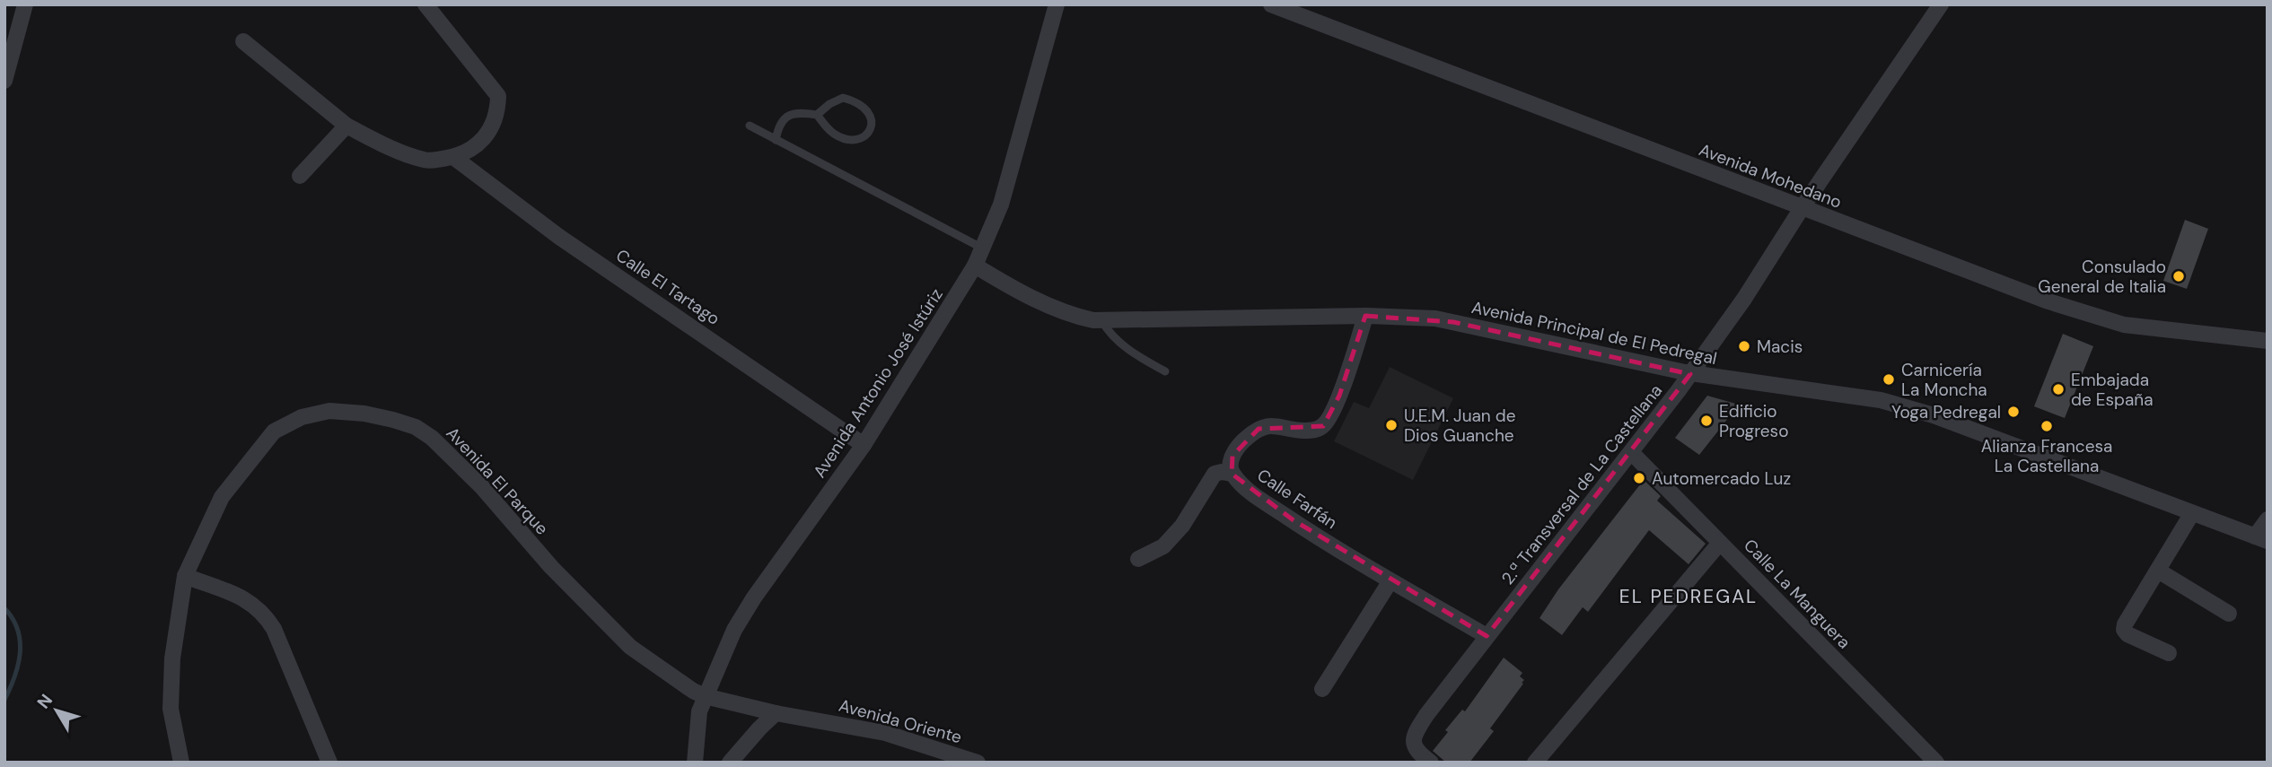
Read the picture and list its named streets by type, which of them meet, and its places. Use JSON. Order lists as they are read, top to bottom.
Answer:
{
  "streets": {
    "street": [
      "Avenida Mohedano",
      "Calle El Tartago",
      "Avenida Principal de El Pedregal",
      "Avenida Antonio José Istúriz",
      "Avenida El Parque",
      "2.ª Transversal de La Castellana",
      "Calle Farfán",
      "Calle La Manguera",
      "Avenida Oriente"
    ]
  },
  "crossings": [
    ["Avenida Mohedano", "2.ª Transversal de La Castellana"],
    ["Calle El Tartago", "Avenida Antonio José Istúriz"],
    ["Avenida Principal de El Pedregal", "Avenida Antonio José Istúriz"],
    ["Avenida Principal de El Pedregal", "2.ª Transversal de La Castellana"],
    ["Avenida Principal de El Pedregal", "Calle Farfán"],
    ["Avenida Antonio José Istúriz", "Avenida El Parque"],
    ["Avenida Antonio José Istúriz", "Avenida Oriente"],
    ["Avenida El Parque", "Avenida Oriente"],
    ["2.ª Transversal de La Castellana", "Calle Farfán"],
    ["2.ª Transversal de La Castellana", "Calle La Manguera"]
  ],
  "districts": ["EL PEDREGAL"],
  "places": [
    "Consulado General de Italia",
    "Macis",
    "Carnicería La Moncha",
    "Embajada de España",
    "Yoga Pedregal",
    "Edificio Progreso",
    "U.E.M. Juan de Dios Guanche",
    "Alianza Francesa La Castellana",
    "Automercado Luz"
  ],
  "north": "top left"
}
